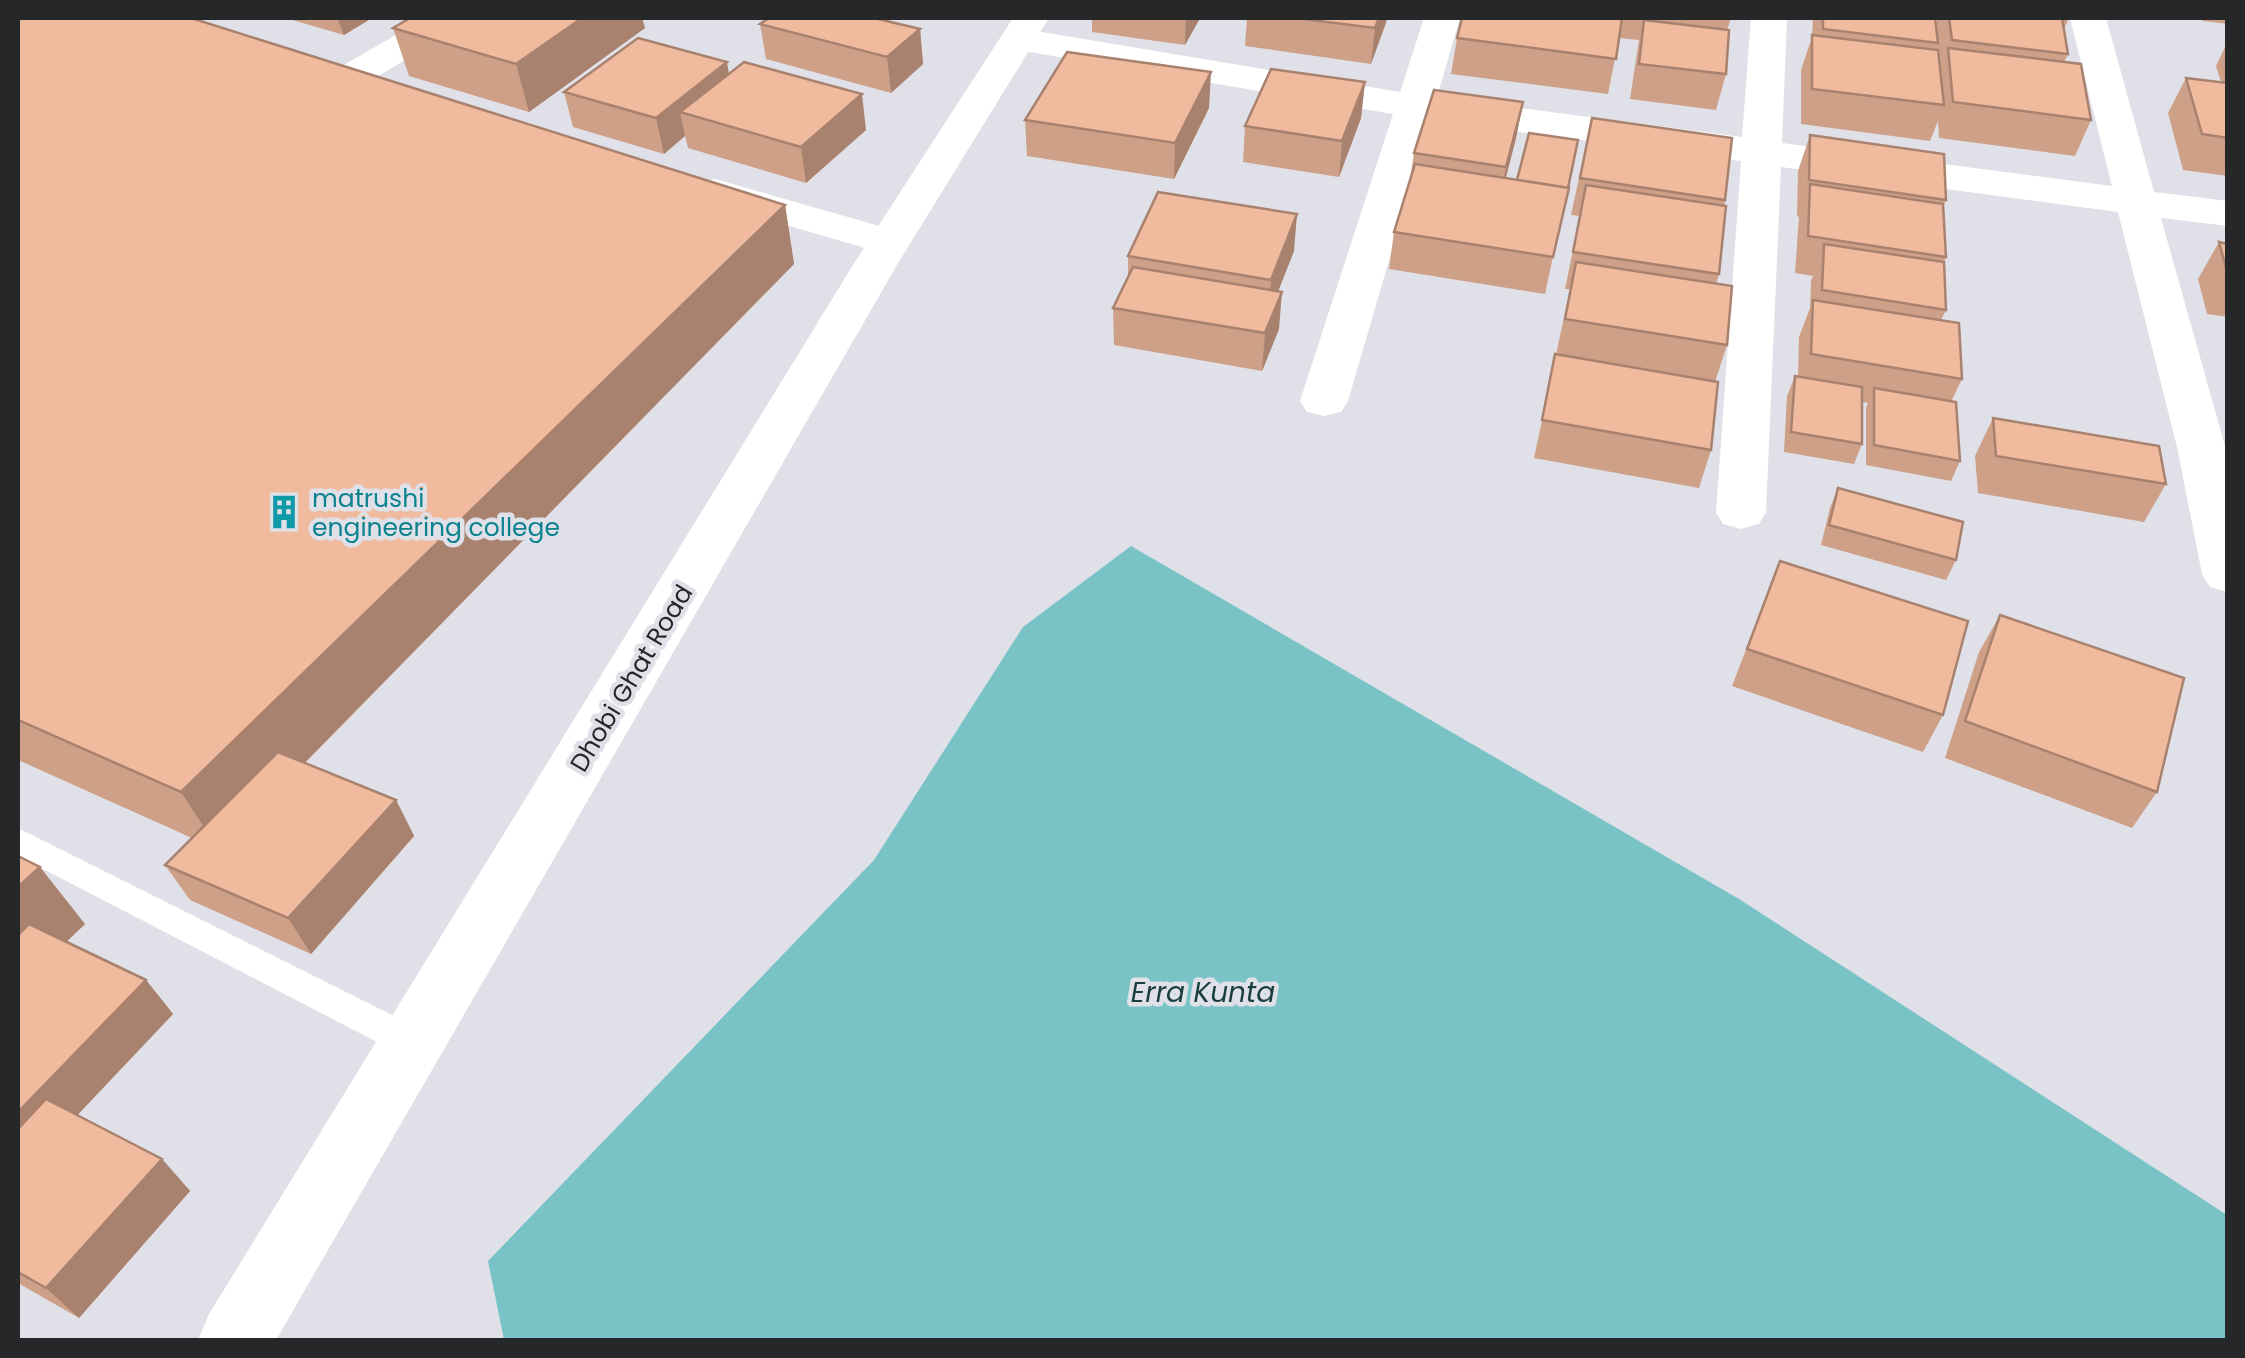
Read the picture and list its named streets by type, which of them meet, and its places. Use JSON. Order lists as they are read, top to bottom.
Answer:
{
  "streets": {
    "street": ["Dhobi Ghat Road"]
  },
  "water": ["Erra Kunta"],
  "places": {
    "building": ["matrushi engineering college"]
  }
}
